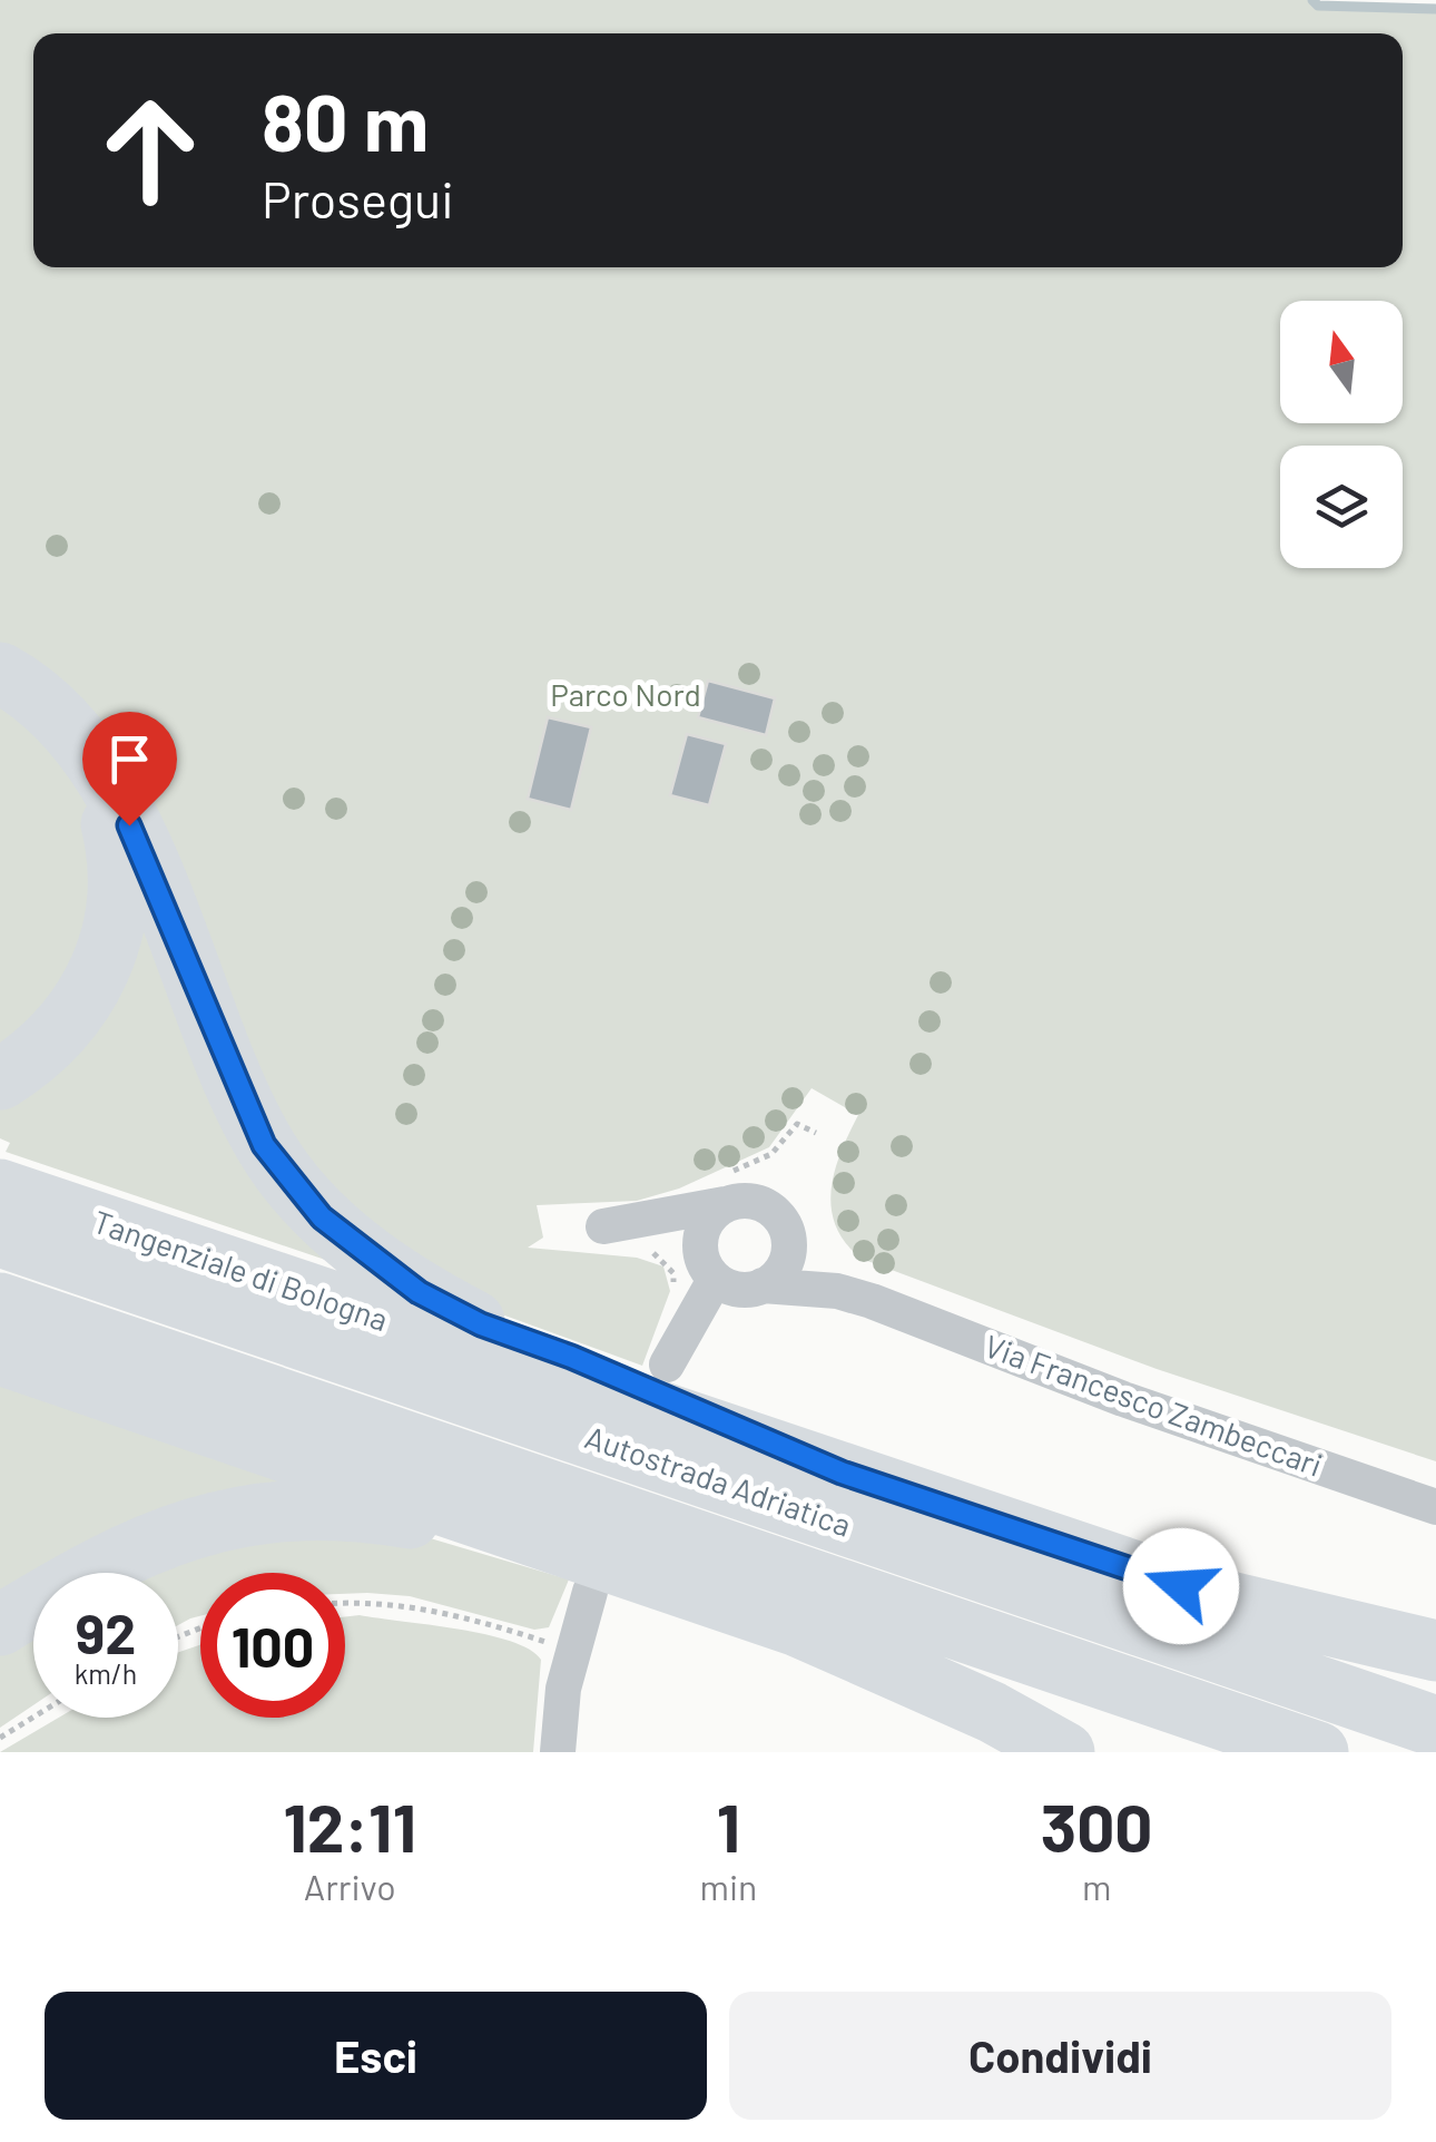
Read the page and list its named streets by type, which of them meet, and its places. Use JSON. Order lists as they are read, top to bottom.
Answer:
{
  "streets": {
    "highway": ["Tangenziale di Bologna", "Autostrada Adriatica"],
    "street": ["Via Francesco Zambeccari"]
  },
  "parks": ["Parco Nord"],
  "north": "top",
  "page": {
    "turn": ["80 m", "Prosegui"],
    "speed": "92 km/h",
    "limit": "100",
    "eta": [
      "12:11",
      "Arrivo",
      "1",
      "min",
      "300",
      "m"
    ],
    "buttons": ["Esci", "Condividi"]
  }
}
